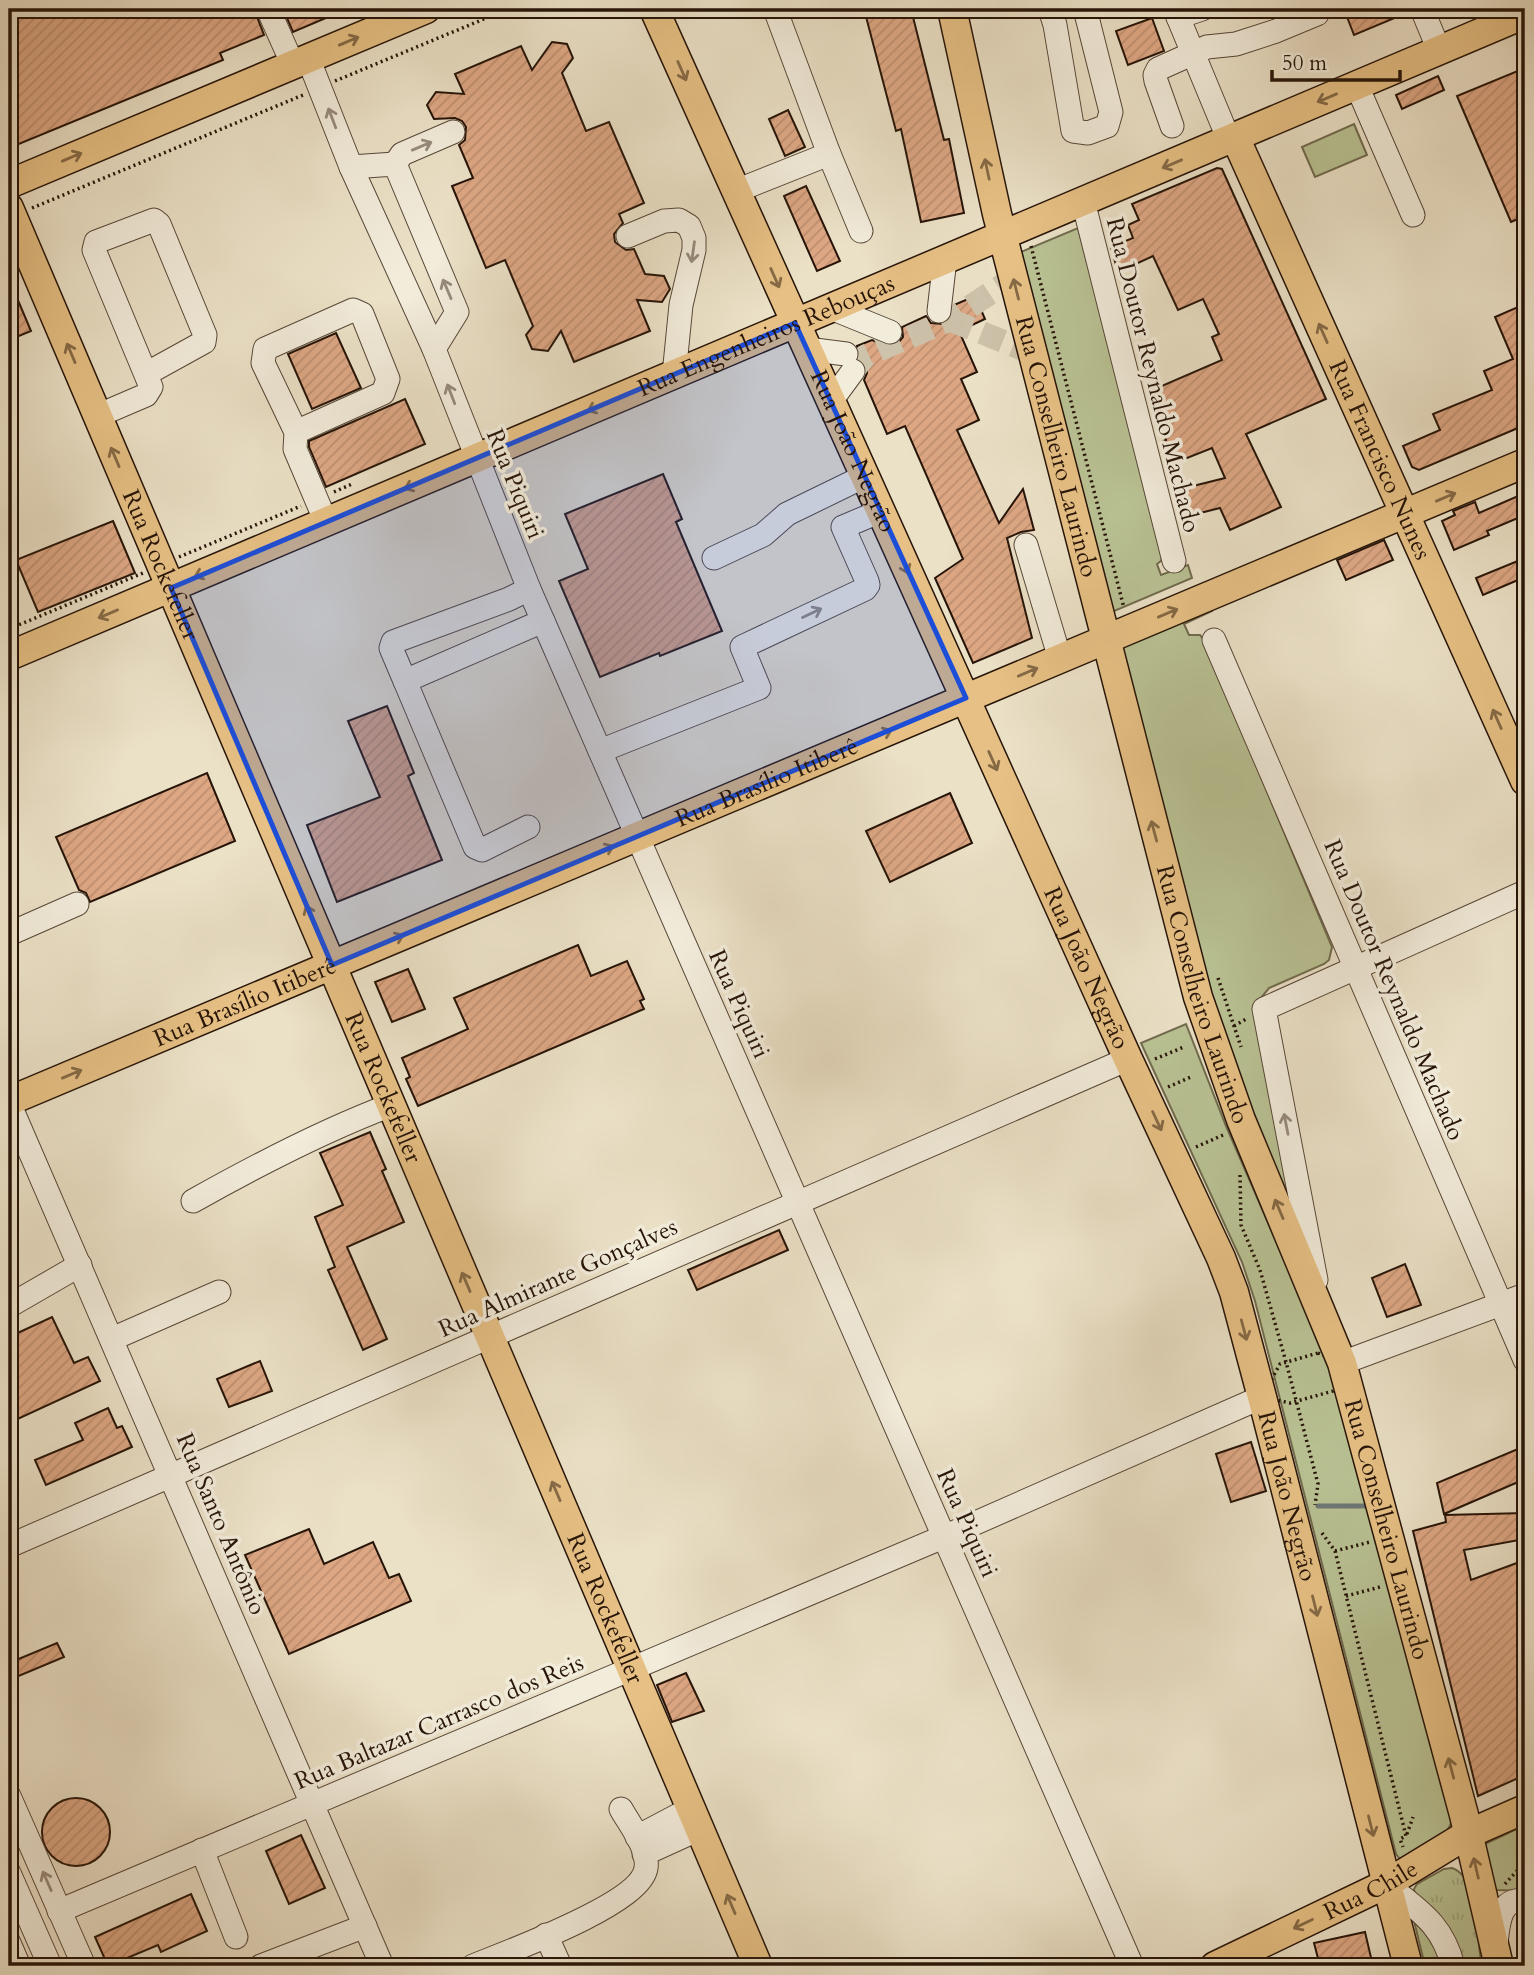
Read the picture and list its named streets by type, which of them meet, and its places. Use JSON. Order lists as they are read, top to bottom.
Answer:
{
  "streets": {
    "main road": [
      "Rua Engenheiros Rebouças",
      "Rua Conselheiro Laurindo",
      "Rua João Negrão",
      "Rua Francisco Nunes",
      "Rua Rockefeller",
      "Rua Brasílio Itiberê",
      "Rua Chile"
    ],
    "street": [
      "Rua Doutor Reynaldo Machado",
      "Rua Piquiri",
      "Rua Almirante Gonçalves",
      "Rua Santo Antônio",
      "Rua Baltazar Carrasco dos Reis"
    ]
  },
  "crossings": [
    ["Rua Engenheiros Rebouças", "Rua Doutor Reynaldo Machado"],
    ["Rua Engenheiros Rebouças", "Rua Conselheiro Laurindo"],
    ["Rua Engenheiros Rebouças", "Rua João Negrão"],
    ["Rua Engenheiros Rebouças", "Rua Francisco Nunes"],
    ["Rua Engenheiros Rebouças", "Rua Piquiri"],
    ["Rua Engenheiros Rebouças", "Rua Rockefeller"],
    ["Rua Conselheiro Laurindo", "Rua Brasílio Itiberê"],
    ["Rua Conselheiro Laurindo", "Rua Chile"],
    ["Rua João Negrão", "Rua Brasílio Itiberê"],
    ["Rua João Negrão", "Rua Almirante Gonçalves"],
    ["Rua João Negrão", "Rua Baltazar Carrasco dos Reis"],
    ["Rua João Negrão", "Rua Chile"],
    ["Rua Francisco Nunes", "Rua Brasílio Itiberê"],
    ["Rua Piquiri", "Rua Brasílio Itiberê"],
    ["Rua Piquiri", "Rua Almirante Gonçalves"],
    ["Rua Piquiri", "Rua Baltazar Carrasco dos Reis"],
    ["Rua Rockefeller", "Rua Brasílio Itiberê"],
    ["Rua Rockefeller", "Rua Almirante Gonçalves"],
    ["Rua Rockefeller", "Rua Baltazar Carrasco dos Reis"],
    ["Rua Brasílio Itiberê", "Rua Santo Antônio"],
    ["Rua Almirante Gonçalves", "Rua Santo Antônio"],
    ["Rua Santo Antônio", "Rua Baltazar Carrasco dos Reis"]
  ],
  "one_way": [
    "Rua Engenheiros Rebouças",
    "Rua Conselheiro Laurindo",
    "Rua João Negrão",
    "Rua Francisco Nunes",
    "Rua Rockefeller",
    "Rua Brasílio Itiberê",
    "Rua Chile"
  ],
  "scale_bar": "50 m"
}
